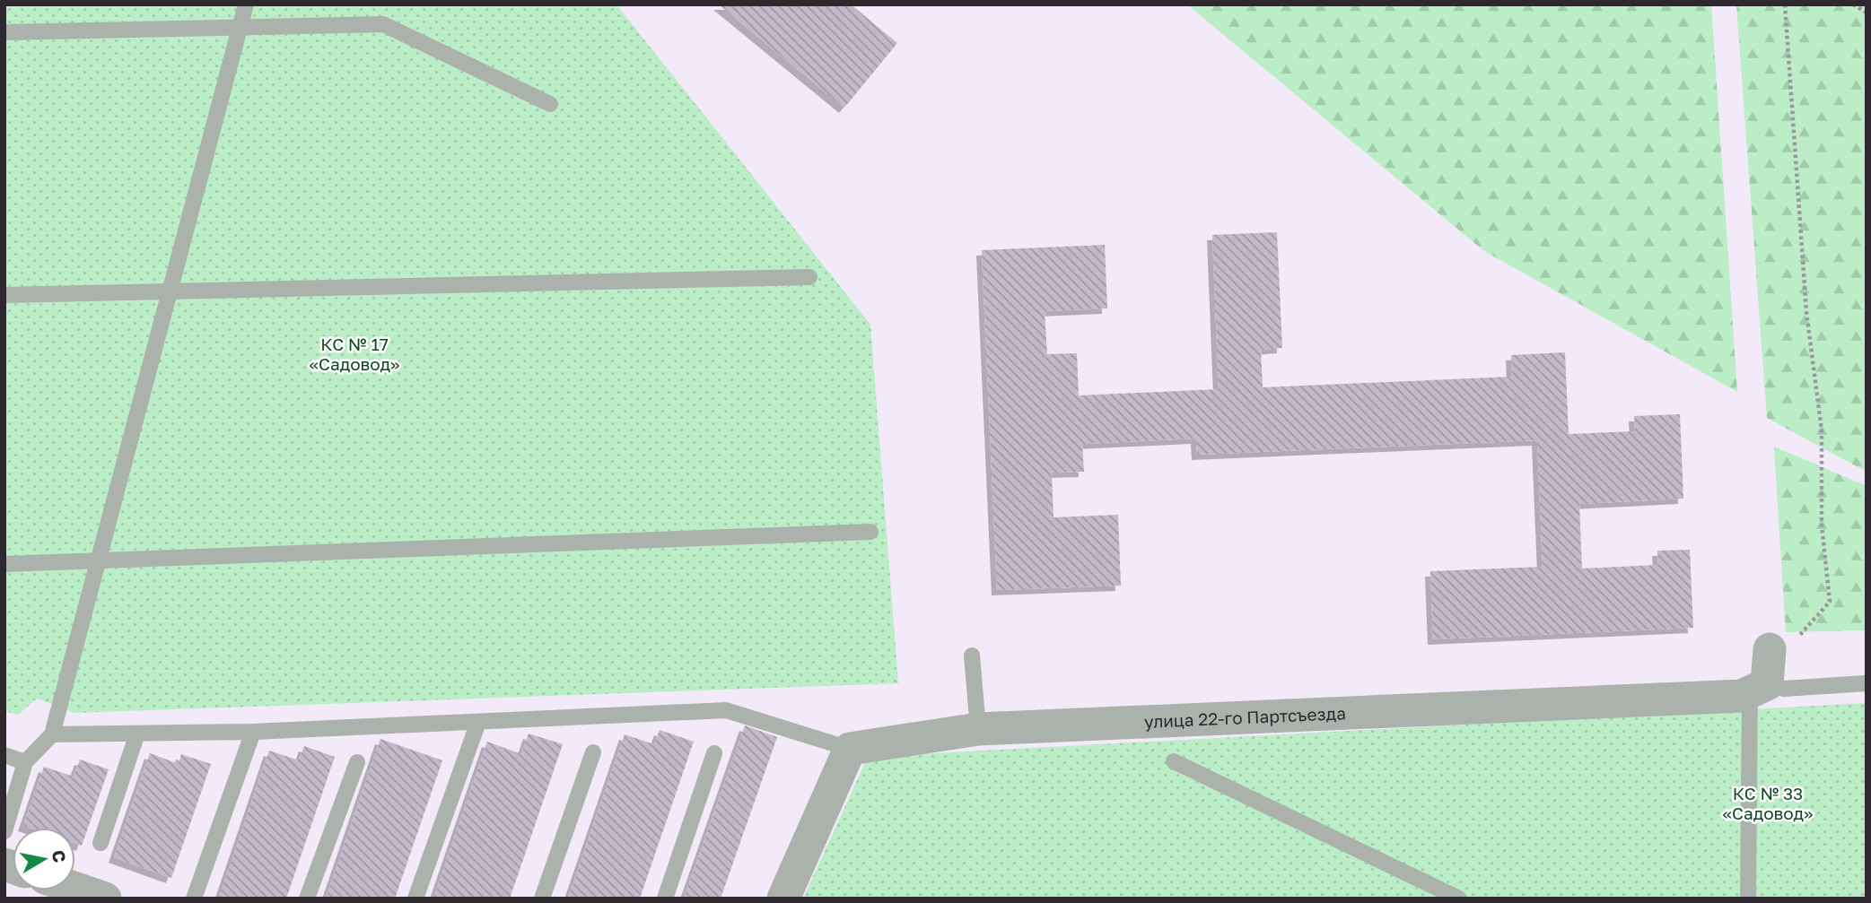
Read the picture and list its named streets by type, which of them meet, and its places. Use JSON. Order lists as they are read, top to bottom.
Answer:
{
  "streets": {
    "street": ["улица 22-го Партсъезда"]
  },
  "parks": ["КС № 17 «Садовод»", "КС № 33 «Садовод»"],
  "north": "right"
}
